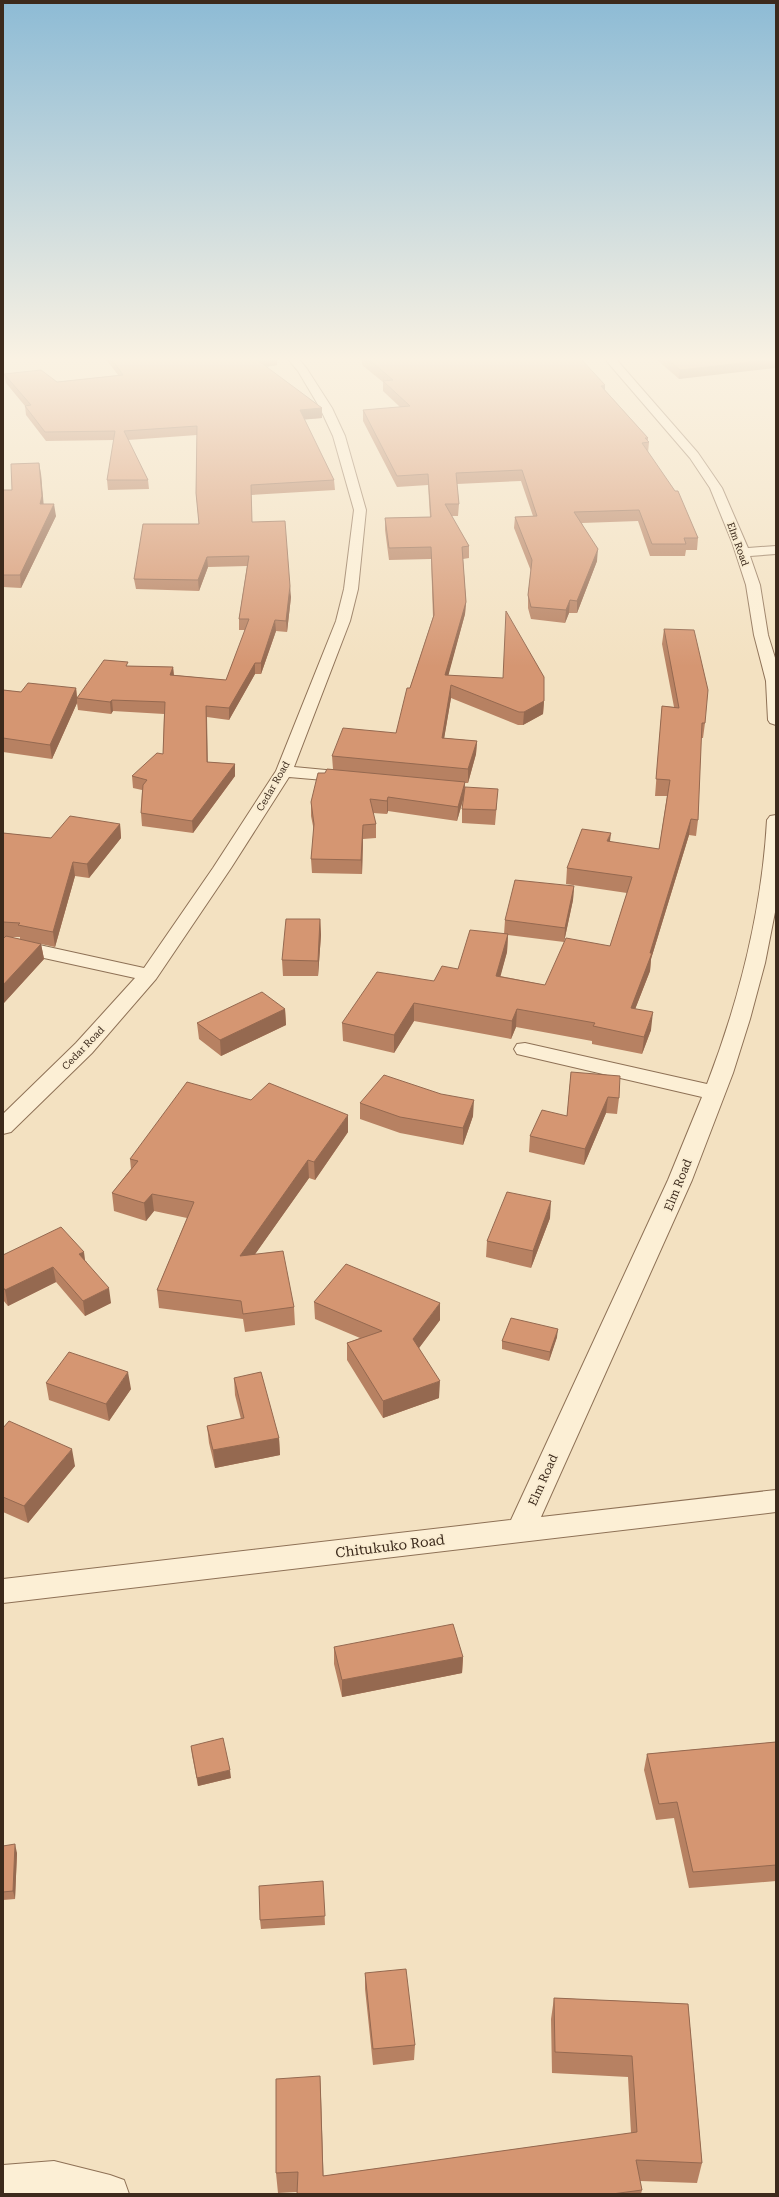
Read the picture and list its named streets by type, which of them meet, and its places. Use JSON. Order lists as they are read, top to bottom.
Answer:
{
  "streets": {
    "street": ["Elm Road", "Cedar Road", "Chitukuko Road"]
  },
  "crossings": [
    ["Elm Road", "Chitukuko Road"]
  ]
}
